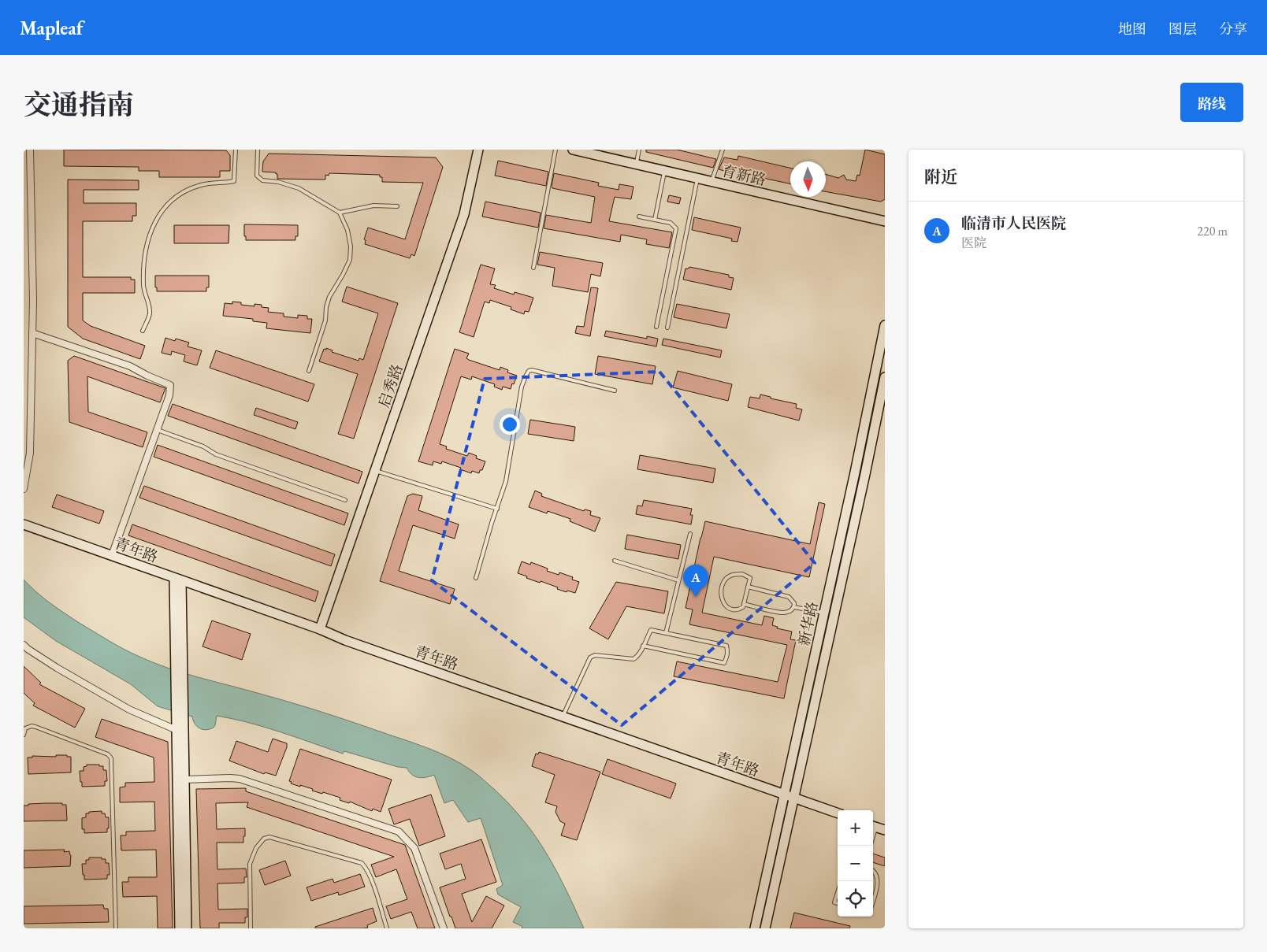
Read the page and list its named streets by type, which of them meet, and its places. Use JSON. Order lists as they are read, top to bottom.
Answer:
{
  "streets": {
    "street": [
      "育新路",
      "启秀路",
      "青年路",
      "新华路"
    ]
  },
  "crossings": [
    ["启秀路", "青年路"],
    ["青年路", "新华路"]
  ],
  "north": "bottom",
  "page": {
    "header": "Mapleaf",
    "nav": ["地图", "图层", "分享"],
    "title": "交通指南",
    "buttons": "路线",
    "heading": "附近",
    "list": [
      {
        "mark": "A",
        "name": "临清市人民医院",
        "note": "医院",
        "value": "220 m"
      }
    ],
    "pins": "A",
    "map_buttons": ["+", "−"]
  }
}
